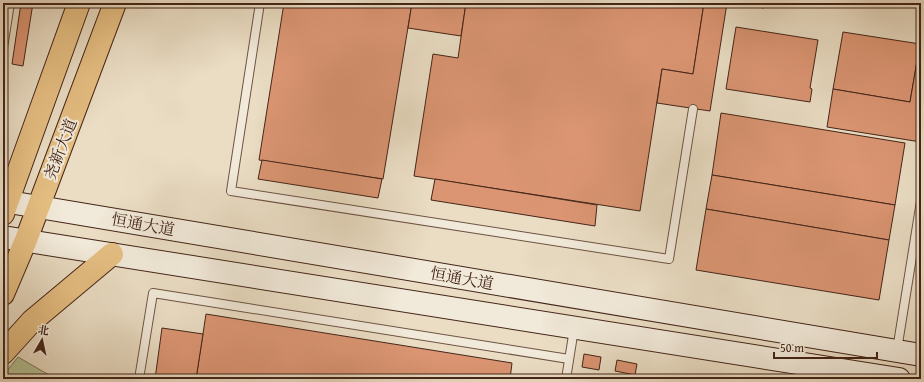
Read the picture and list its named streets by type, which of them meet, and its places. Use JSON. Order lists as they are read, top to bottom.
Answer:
{
  "streets": {
    "main road": ["尧新大道", "恒通大道"]
  },
  "crossings": [
    ["尧新大道", "恒通大道"]
  ],
  "scale_bar": "50 m",
  "north": "top"
}
